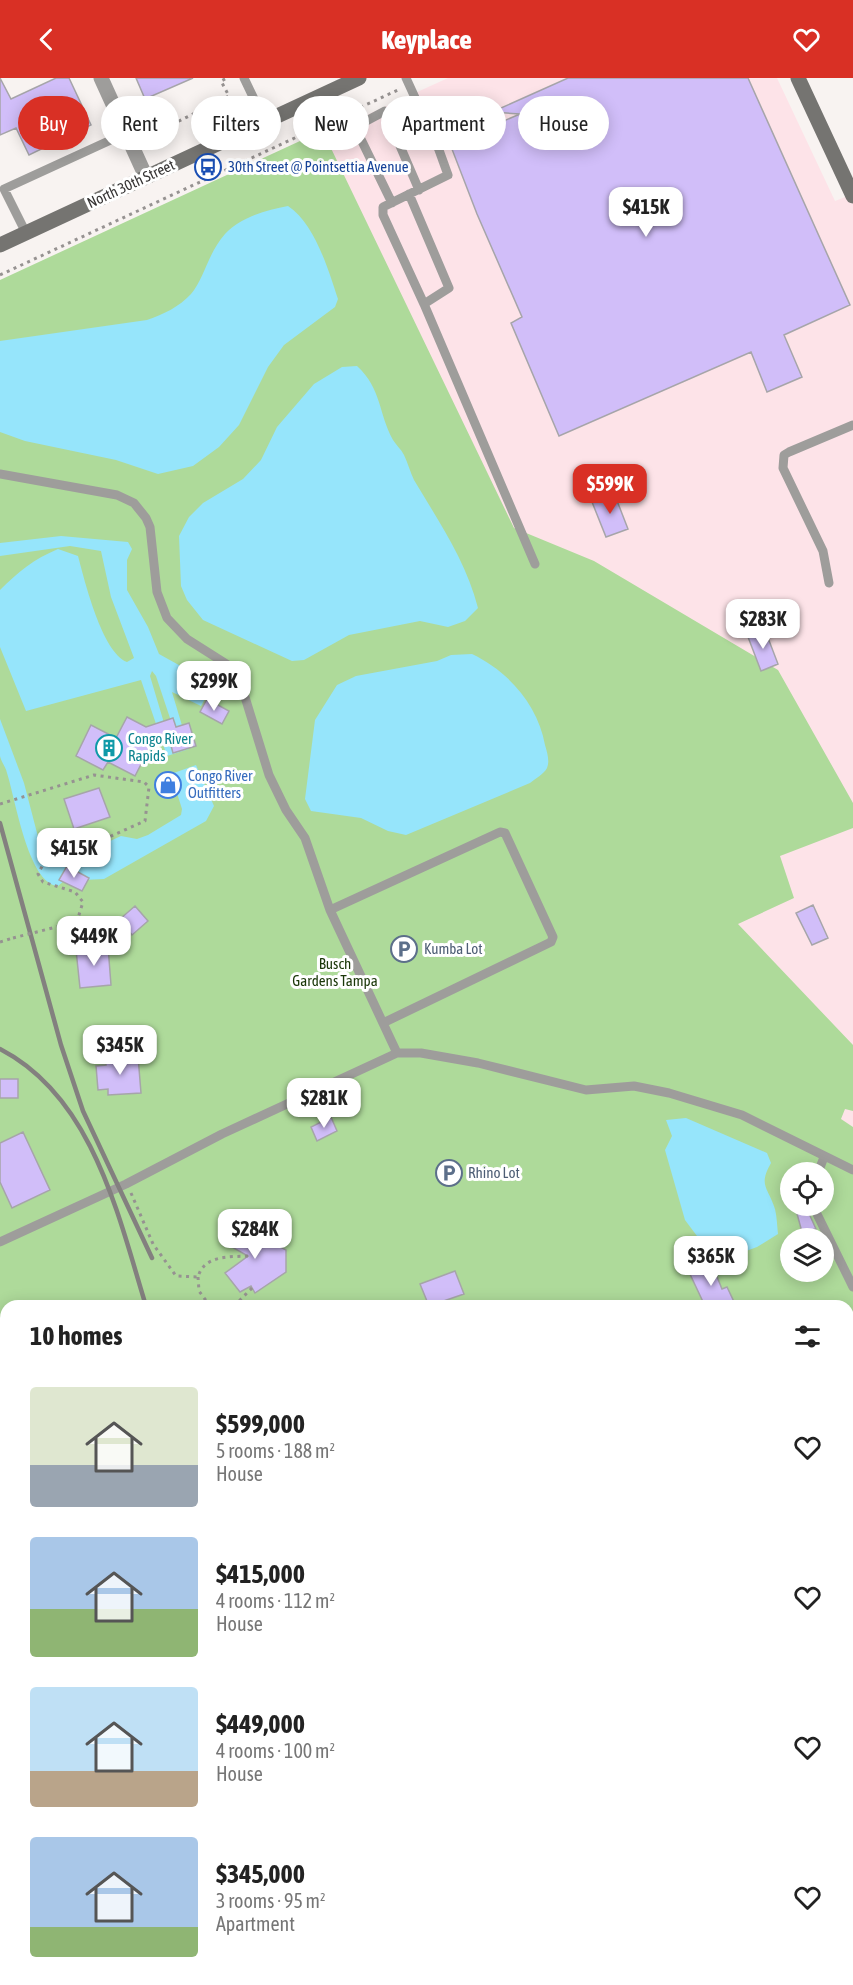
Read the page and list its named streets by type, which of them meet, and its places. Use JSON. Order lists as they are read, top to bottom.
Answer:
{
  "streets": {
    "main road": ["North 30th Street"]
  },
  "parks": ["Busch Gardens Tampa"],
  "places": {
    "bus stop": ["30th Street @ Pointsettia Avenue"],
    "building": ["Congo River Rapids"],
    "shop": ["Congo River Outfitters"],
    "parking": ["Kumba Lot", "Rhino Lot"]
  },
  "page": {
    "header": "Keyplace",
    "chip": [
      "Buy",
      "Rent",
      "Filters",
      "New",
      "Apartment",
      "House"
    ],
    "price": [
      "$415K",
      "$599K",
      "$283K",
      "$299K",
      "$415K",
      "$449K",
      "$345K",
      "$281K",
      "$284K",
      "$365K"
    ],
    "heading": "10 homes",
    "list": [
      {
        "name": "$599,000",
        "note": "5 rooms · 188 m² · House"
      },
      {
        "name": "$415,000",
        "note": "4 rooms · 112 m² · House"
      },
      {
        "name": "$449,000",
        "note": "4 rooms · 100 m² · House"
      },
      {
        "name": "$345,000",
        "note": "3 rooms · 95 m² · Apartment"
      }
    ]
  }
}
